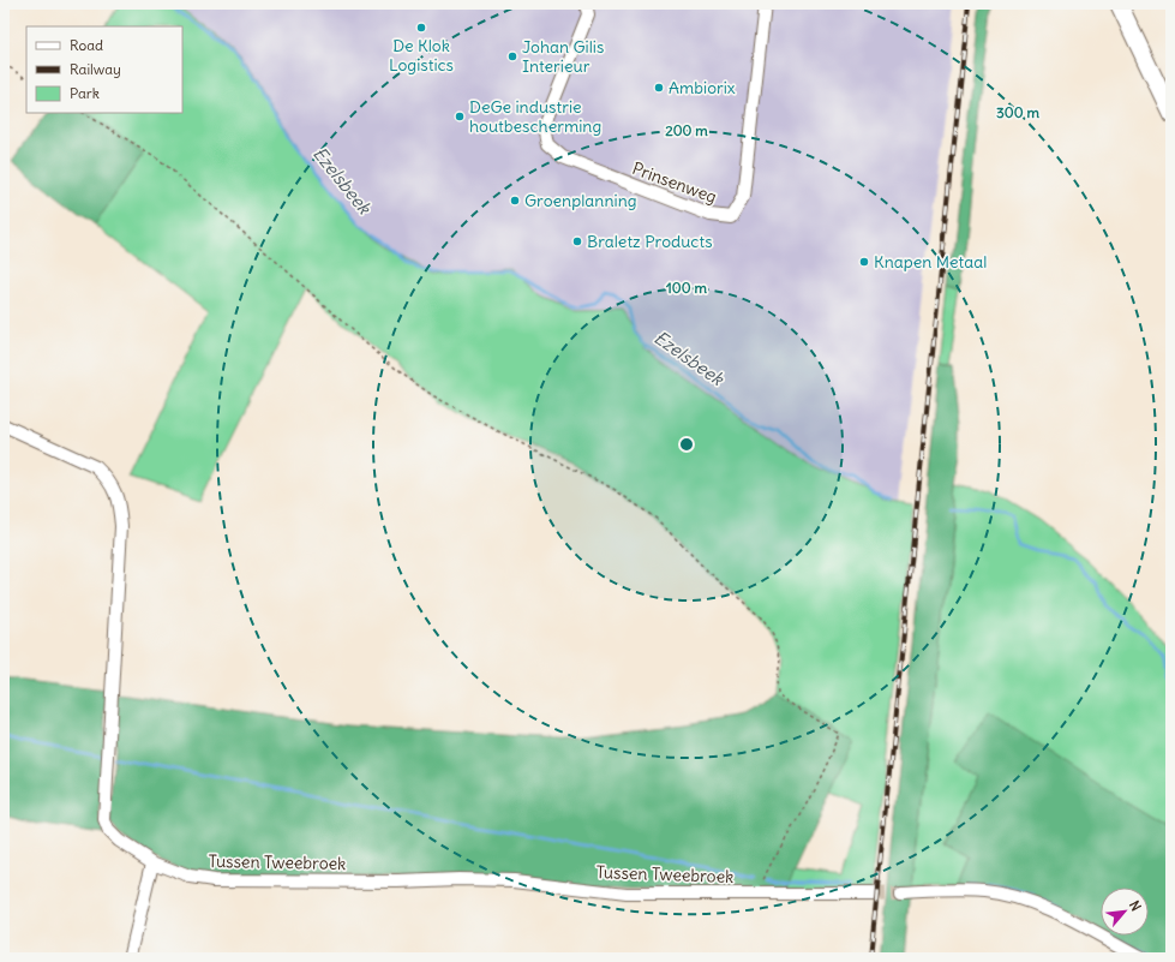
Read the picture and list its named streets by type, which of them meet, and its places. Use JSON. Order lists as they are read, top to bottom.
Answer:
{
  "streets": {
    "street": ["Prinsenweg", "Tussen Tweebroek"]
  },
  "water": ["Ezelsbeek"],
  "places": [
    "De Klok Logistics",
    "Johan Gilis Interieur",
    "Ambiorix",
    "DeGe industrie houtbescherming",
    "Groenplanning",
    "Braletz Products",
    "Knapen Metaal"
  ],
  "legend": ["Road", "Railway", "Park"],
  "north": "top right",
  "rings": ["300 m", "200 m", "100 m"]
}
